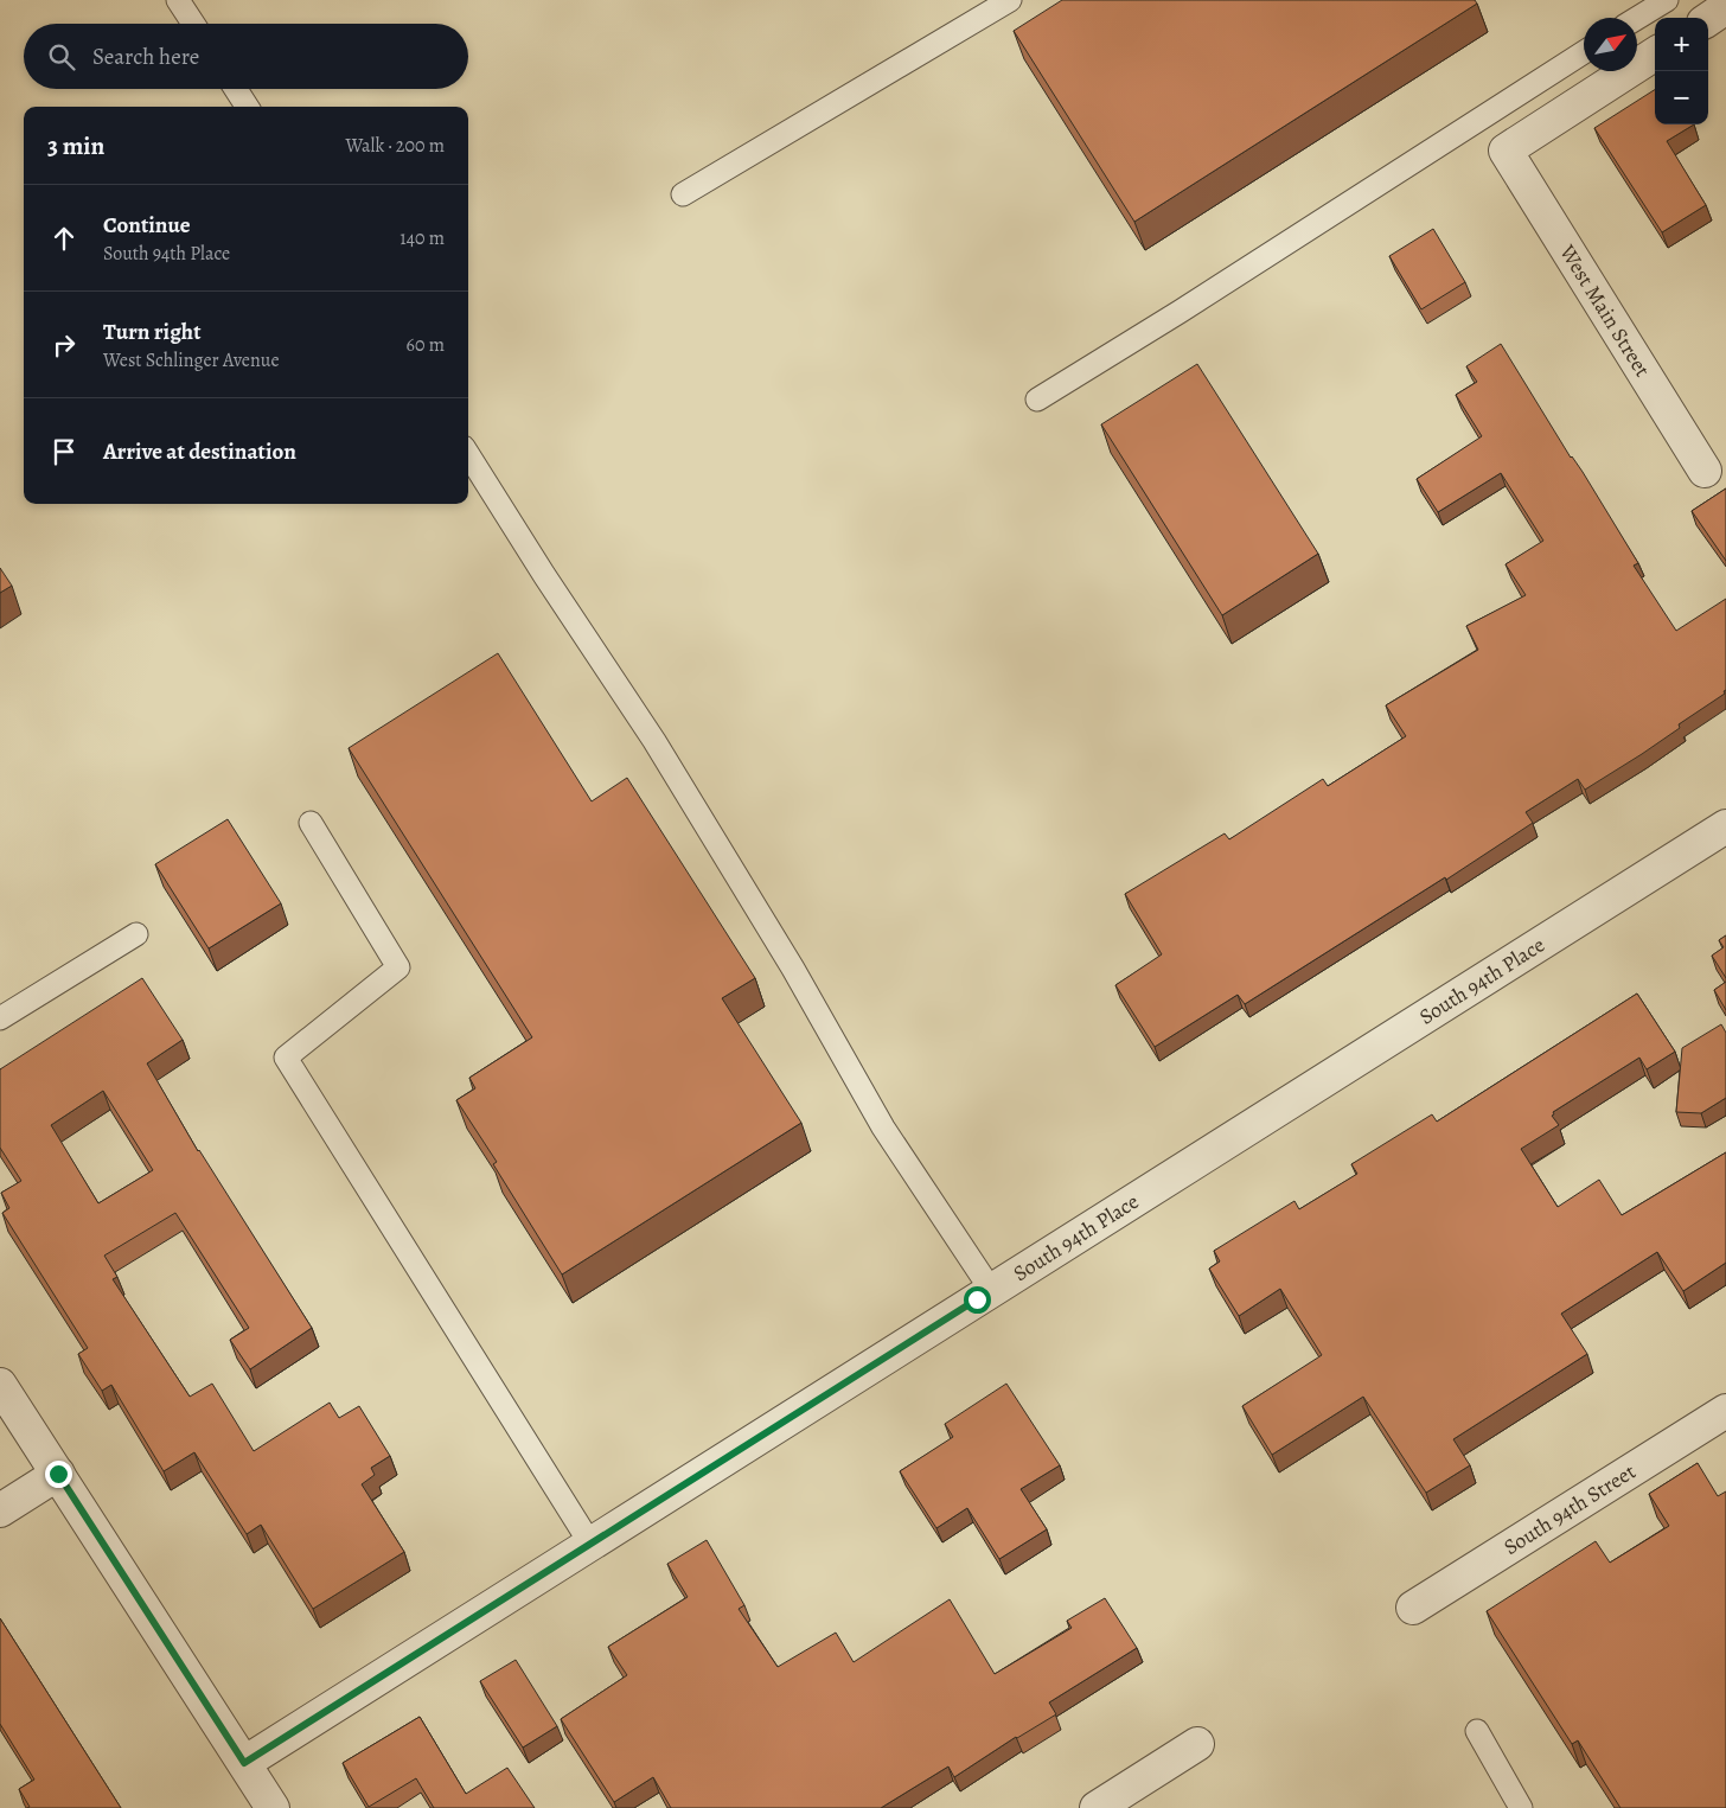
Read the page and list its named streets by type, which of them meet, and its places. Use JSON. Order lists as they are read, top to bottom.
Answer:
{
  "streets": {
    "street": ["West Main Street", "South 94th Place", "South 94th Street"]
  },
  "north": "top right",
  "page": {
    "map_buttons": ["+", "−"],
    "search": "Search here",
    "heading": ["3 min", "Walk · 200 m"],
    "list": [
      ["Continue", "South 94th Place", "140 m"],
      ["Turn right", "West Schlinger Avenue", "60 m"],
      "Arrive at destination"
    ]
  }
}
